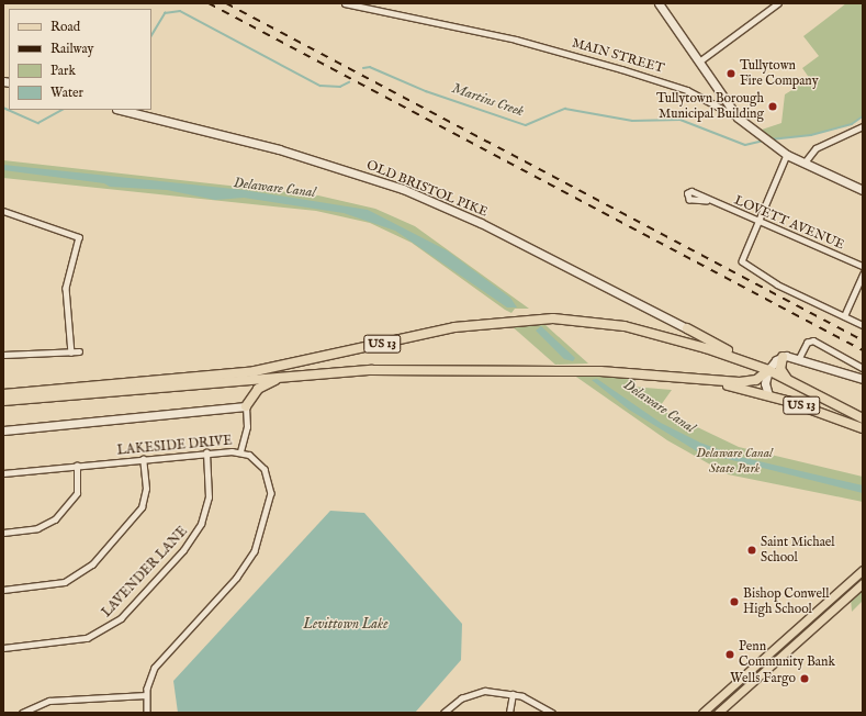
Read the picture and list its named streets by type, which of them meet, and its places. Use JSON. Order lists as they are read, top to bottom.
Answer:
{
  "streets": {
    "highway": ["US 13"],
    "main road": ["MAIN STREET", "OLD BRISTOL PIKE"],
    "street": ["LOVETT AVENUE", "LAKESIDE DRIVE", "LAVENDER LANE"]
  },
  "crossings": [
    ["LAKESIDE DRIVE", "LAVENDER LANE"]
  ],
  "water": ["Martins Creek", "Delaware Canal", "Levittown Lake"],
  "parks": ["Delaware Canal State Park"],
  "places": [
    "Tullytown Fire Company",
    "Tullytown Borough Municipal Building",
    "Saint Michael School",
    "Bishop Conwell High School",
    "Penn Community Bank",
    "Wells Fargo"
  ],
  "legend": [
    "Road",
    "Railway",
    "Park",
    "Water"
  ]
}
